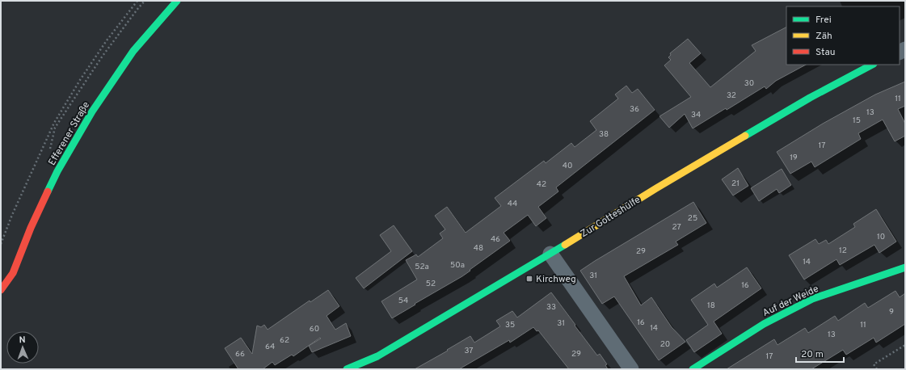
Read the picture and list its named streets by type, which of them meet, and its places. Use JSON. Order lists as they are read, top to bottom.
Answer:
{
  "streets": {
    "street": ["Efferener Straße", "Zur Gotteshülfe", "Auf der Weide"]
  },
  "places": {
    "transit": ["Kirchweg"]
  },
  "house_numbers": [
    "30",
    "32",
    "11",
    "36",
    "13",
    "34",
    "15",
    "38",
    "17",
    "19",
    "40",
    "21",
    "42",
    "44",
    "25",
    "27",
    "10",
    "46",
    "48",
    "12",
    "29",
    "14",
    "50a",
    "52a",
    "31",
    "52",
    "16",
    "54",
    "18",
    "33",
    "9",
    "16",
    "31",
    "35",
    "11",
    "14",
    "60",
    "13",
    "62",
    "20",
    "64",
    "37",
    "66",
    "29",
    "17"
  ],
  "legend": ["Frei", "Zäh", "Stau"],
  "scale_bar": "20 m",
  "north": "top"
}
